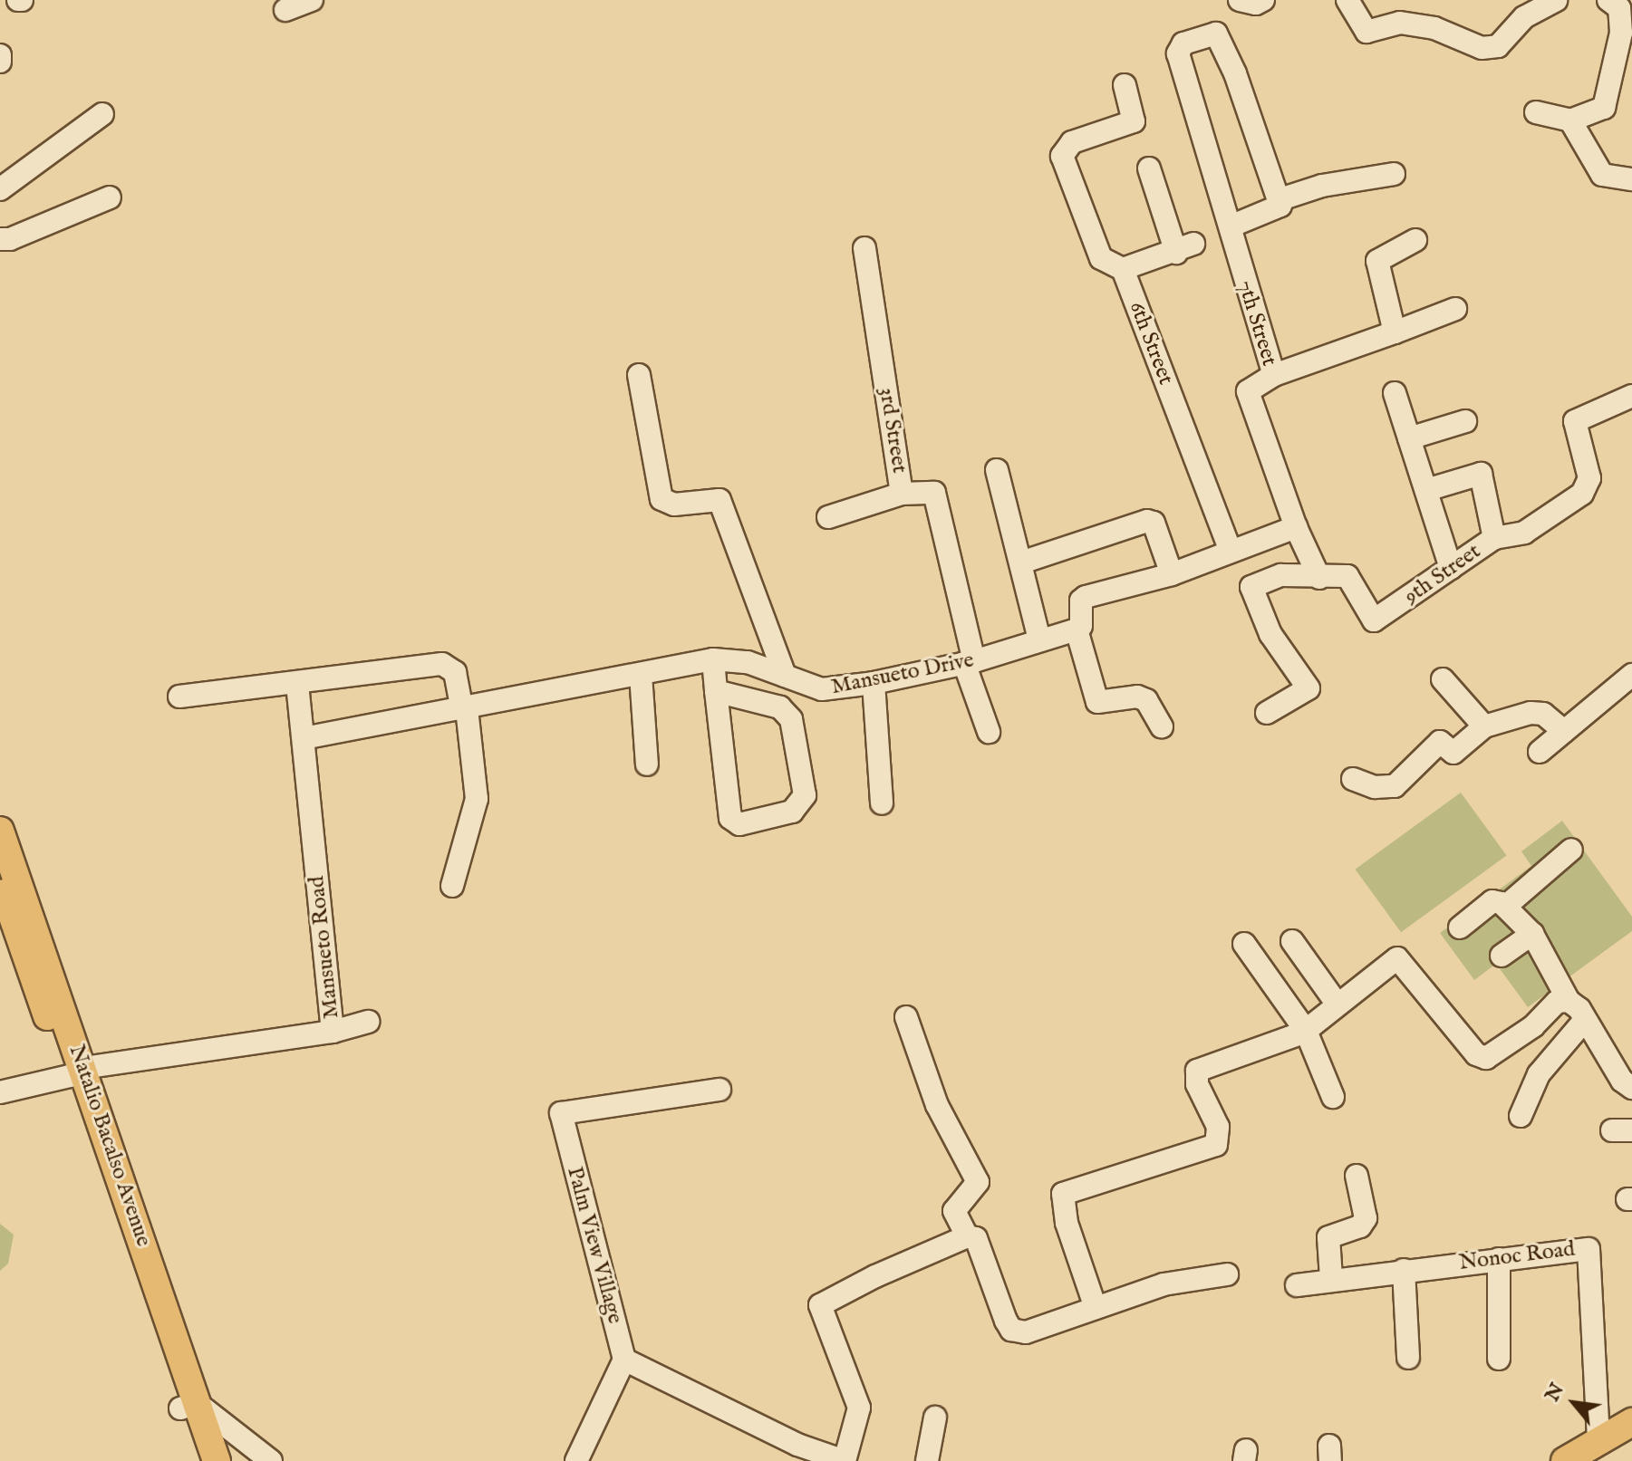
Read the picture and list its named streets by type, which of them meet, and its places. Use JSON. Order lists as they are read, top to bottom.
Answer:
{
  "streets": {
    "main road": ["Natalio Bacalso Avenue"],
    "street": [
      "7th Street",
      "6th Street",
      "3rd Street",
      "9th Street",
      "Mansueto Drive",
      "Mansueto Road",
      "Palm View Village",
      "Nonoc Road"
    ]
  },
  "crossings": [
    ["7th Street", "9th Street"],
    ["3rd Street", "Mansueto Drive"],
    ["Mansueto Drive", "Mansueto Road"],
    ["Mansueto Road", "Natalio Bacalso Avenue"]
  ],
  "north": "top left"
}
